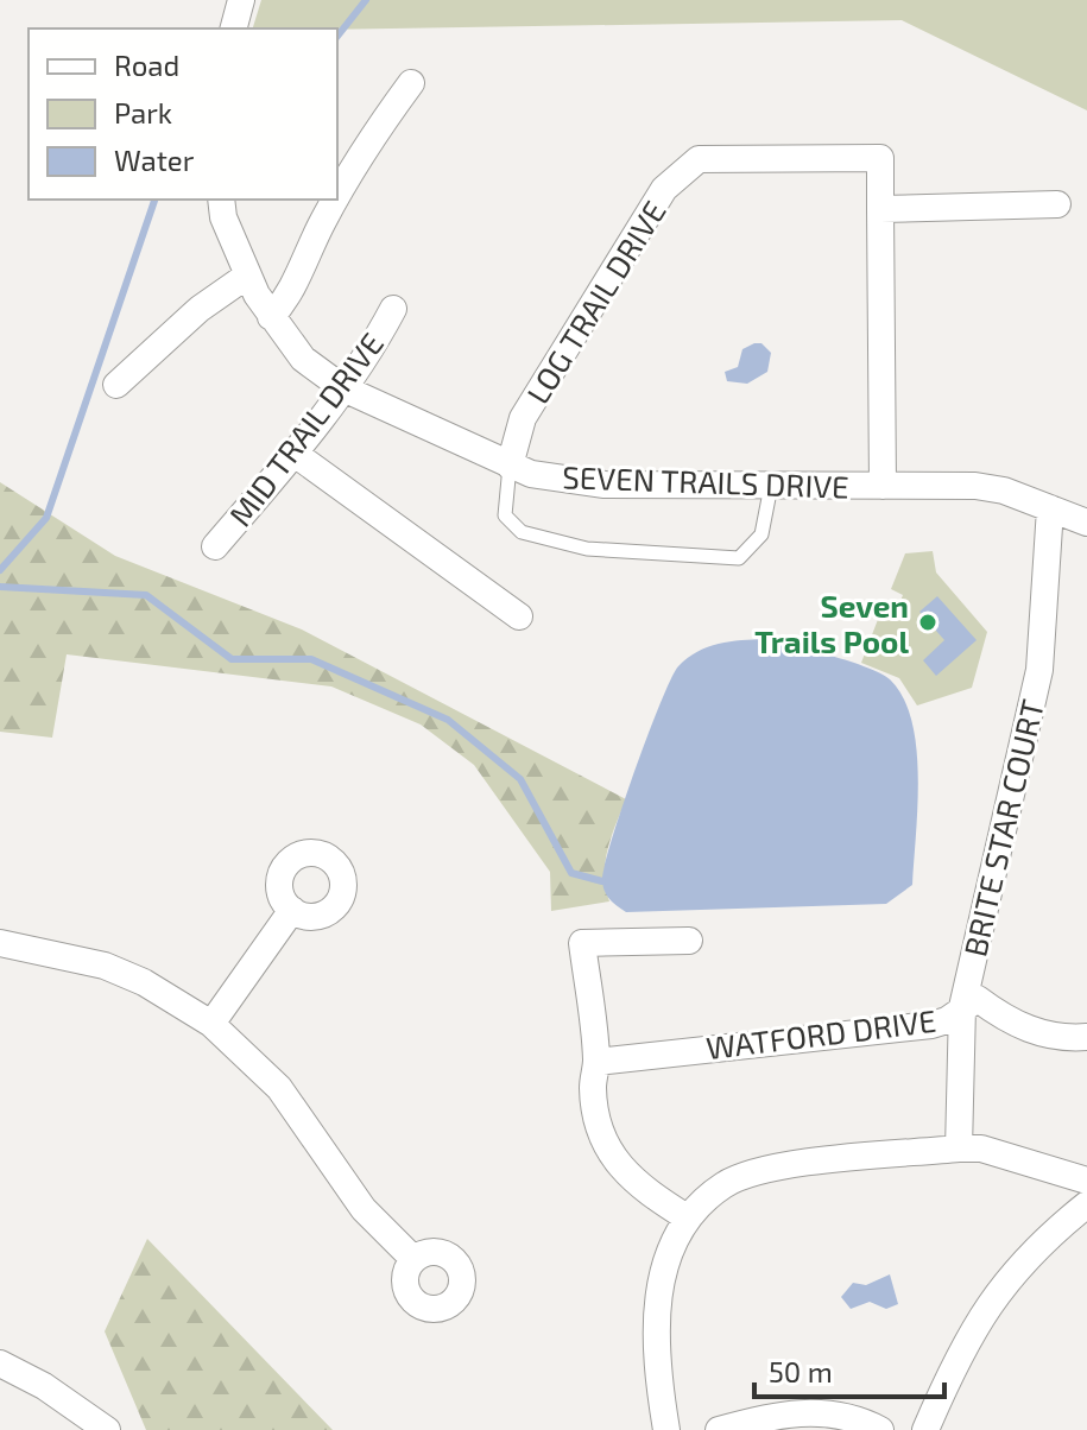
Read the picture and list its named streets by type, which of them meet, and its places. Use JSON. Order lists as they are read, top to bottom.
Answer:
{
  "streets": {
    "street": [
      "LOG TRAIL DRIVE",
      "MID TRAIL DRIVE",
      "SEVEN TRAILS DRIVE",
      "BRITE STAR COURT",
      "WATFORD DRIVE"
    ]
  },
  "crossings": [
    ["LOG TRAIL DRIVE", "SEVEN TRAILS DRIVE"],
    ["MID TRAIL DRIVE", "SEVEN TRAILS DRIVE"],
    ["SEVEN TRAILS DRIVE", "BRITE STAR COURT"],
    ["BRITE STAR COURT", "WATFORD DRIVE"]
  ],
  "places": ["Seven Trails Pool"],
  "legend": ["Road", "Park", "Water"],
  "scale_bar": "50 m"
}
